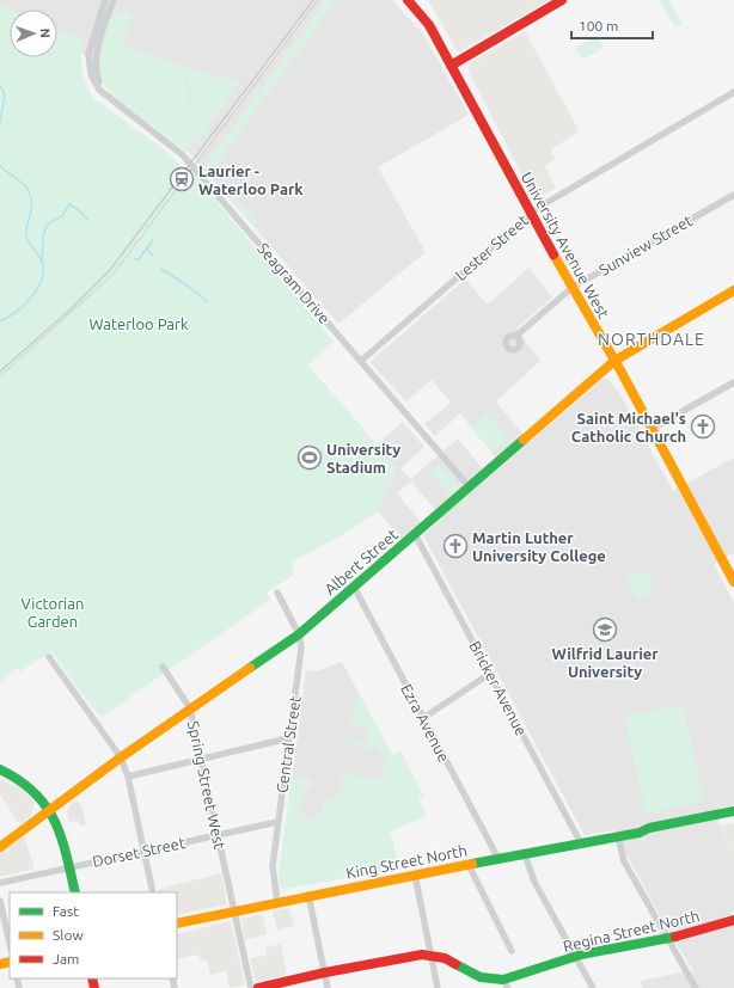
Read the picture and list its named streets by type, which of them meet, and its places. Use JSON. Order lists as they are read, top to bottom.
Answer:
{
  "streets": {
    "main road": [
      "University Avenue West",
      "Albert Street",
      "King Street North",
      "Regina Street North"
    ],
    "street": [
      "Sunview Street",
      "Lester Street",
      "Seagram Drive",
      "Bricker Avenue",
      "Ezra Avenue",
      "Central Street",
      "Spring Street West",
      "Dorset Street"
    ]
  },
  "crossings": [
    ["University Avenue West", "Sunview Street"],
    ["University Avenue West", "Lester Street"],
    ["University Avenue West", "Albert Street"],
    ["Lester Street", "Seagram Drive"],
    ["Seagram Drive", "Albert Street"],
    ["Albert Street", "Bricker Avenue"],
    ["Albert Street", "Ezra Avenue"],
    ["Albert Street", "Central Street"],
    ["Albert Street", "Spring Street West"],
    ["Bricker Avenue", "King Street North"],
    ["Ezra Avenue", "King Street North"],
    ["Central Street", "Dorset Street"],
    ["Central Street", "King Street North"],
    ["Spring Street West", "Dorset Street"],
    ["Spring Street West", "King Street North"]
  ],
  "districts": ["NORTHDALE"],
  "parks": ["Waterloo Park", "Victorian Garden"],
  "places": {
    "station": ["Laurier - Waterloo Park"],
    "church": ["Saint Michael's Catholic Church", "Martin Luther University College"],
    "sports": ["University Stadium"],
    "school or university": ["Wilfrid Laurier University"]
  },
  "legend": ["Fast", "Slow", "Jam"],
  "scale_bar": "100 m",
  "north": "right"
}
